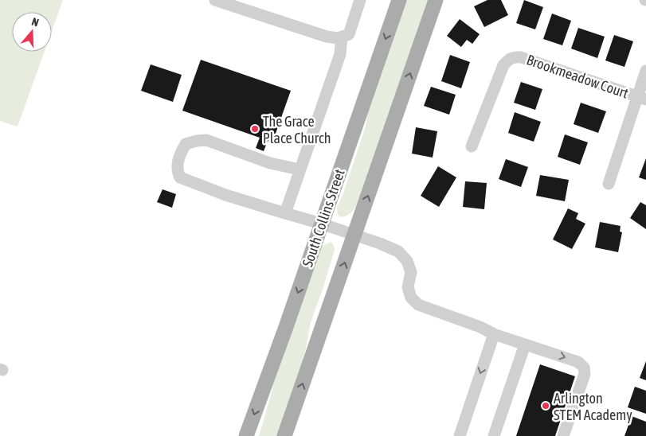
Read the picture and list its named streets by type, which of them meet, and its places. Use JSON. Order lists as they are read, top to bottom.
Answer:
{
  "streets": {
    "main road": ["South Collins Street"],
    "street": ["Brookmeadow Court"]
  },
  "places": ["The Grace Place Church", "Arlington STEM Academy"],
  "north": "top"
}
